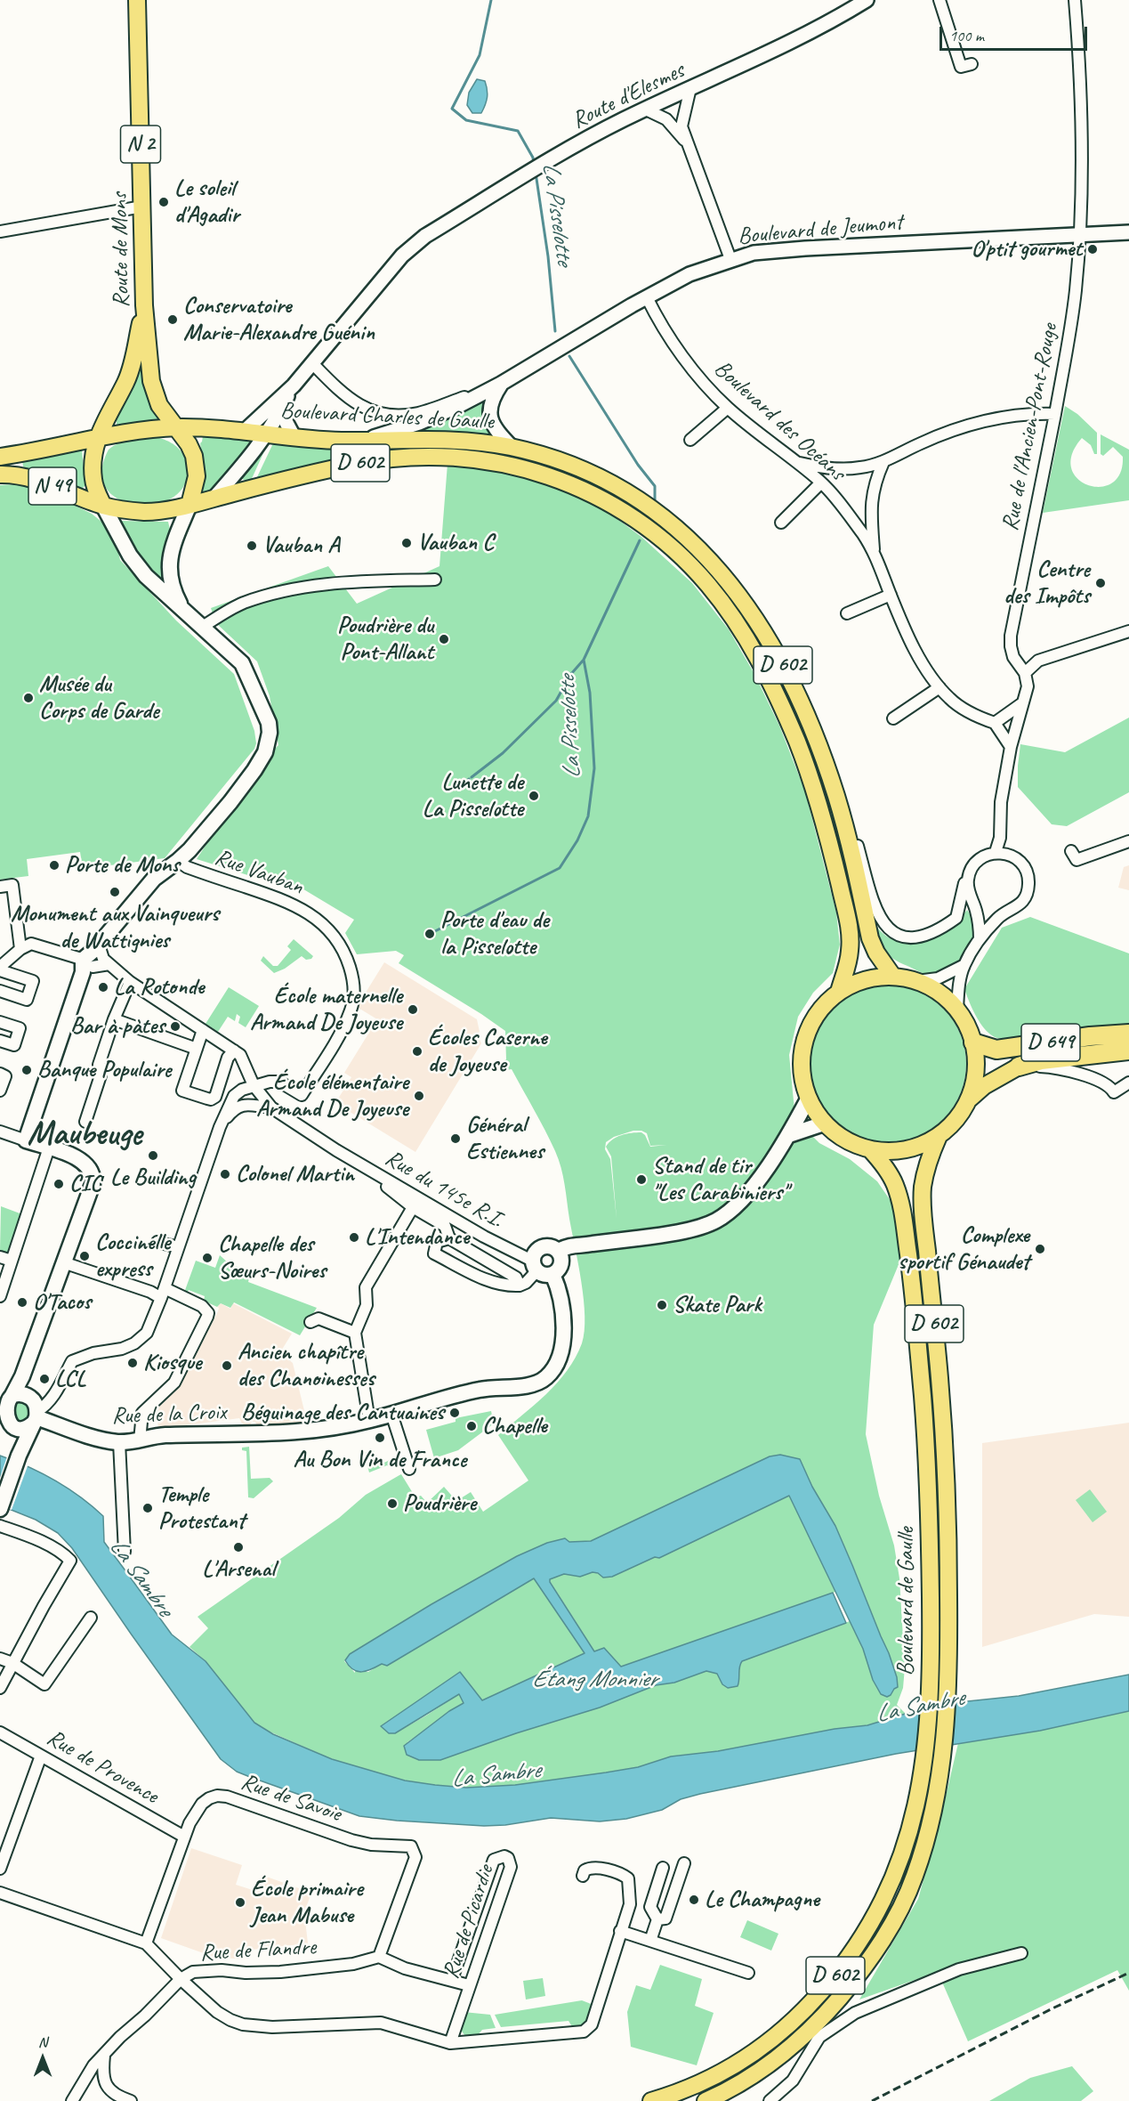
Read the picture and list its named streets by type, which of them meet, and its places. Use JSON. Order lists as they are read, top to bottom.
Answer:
{
  "streets": {
    "highway": ["D 649"],
    "main road": [
      "N 2",
      "Route de Mons",
      "Boulevard Charles de Gaulle",
      "D 602",
      "N 49",
      "Rue de la Croix",
      "Boulevard de Gaulle"
    ],
    "street": [
      "Route d'Elesmes",
      "Boulevard de Jeumont",
      "Boulevard des Océans",
      "Rue de l'Ancien-Pont-Rouge",
      "Rue Vauban",
      "Rue du 145e R.I.",
      "Rue de Provence",
      "Rue de Savoie",
      "Rue de Picardie",
      "Rue de Flandre"
    ]
  },
  "crossings": [
    ["Route d'Elesmes", "Boulevard de Jeumont"],
    ["N 2", "Route de Mons"],
    ["N 2", "Boulevard Charles de Gaulle"],
    ["N 2", "N 49"],
    ["Boulevard de Jeumont", "Boulevard des Océans"],
    ["Boulevard de Jeumont", "Rue de l'Ancien-Pont-Rouge"],
    ["Route de Mons", "Boulevard Charles de Gaulle"],
    ["Route de Mons", "N 49"],
    ["Boulevard Charles de Gaulle", "N 49"],
    ["Boulevard Charles de Gaulle", "D 649"],
    ["Boulevard Charles de Gaulle", "Boulevard de Gaulle"],
    ["Rue Vauban", "Rue du 145e R.I."],
    ["D 649", "Boulevard de Gaulle"],
    ["Rue du 145e R.I.", "Rue de la Croix"],
    ["Rue de Provence", "Rue de Savoie"],
    ["Rue de Savoie", "Rue de Flandre"]
  ],
  "districts": ["Maubeuge"],
  "water": ["La Pisselotte", "La Sambre", "Étang Monnier"],
  "places": [
    "Le soleil d'Agadir",
    "O'ptit gourmet",
    "Conservatoire Marie-Alexandre Guénin",
    "Vauban C",
    "Vauban A",
    "Centre des Impôts",
    "Poudrière du Pont-Allant",
    "Musée du Corps de Garde",
    "Lunette de La Pisselotte",
    "Porte de Mons",
    "Monument aux Vainqueurs de Wattignies",
    "Porte d'eau de la Pisselotte",
    "La Rotonde",
    "École maternelle Armand De Joyeuse",
    "Bar à pàtes",
    "Écoles Caserne de Joyeuse",
    "Banque Populaire",
    "École élémentaire Armand De Joyeuse",
    "Général Estiennes",
    "Le Building",
    "Colonel Martin",
    "Stand de tir \"Les Carabiniers\"",
    "CIC",
    "L'Intendance",
    "Complexe sportif Génaudet",
    "Coccinelle express",
    "Chapelle des Sœurs-Noires",
    "O'Tacos",
    "Skate Park",
    "Kiosque",
    "Ancien chapître des Chanoinesses",
    "LCL",
    "Béguinage des Cantuaines",
    "Chapelle",
    "Au Bon Vin de France",
    "Poudrière",
    "Temple Protestant",
    "L'Arsenal",
    "Le Champagne",
    "École primaire Jean Mabuse"
  ],
  "scale_bar": "100 m",
  "north": "top"
}
